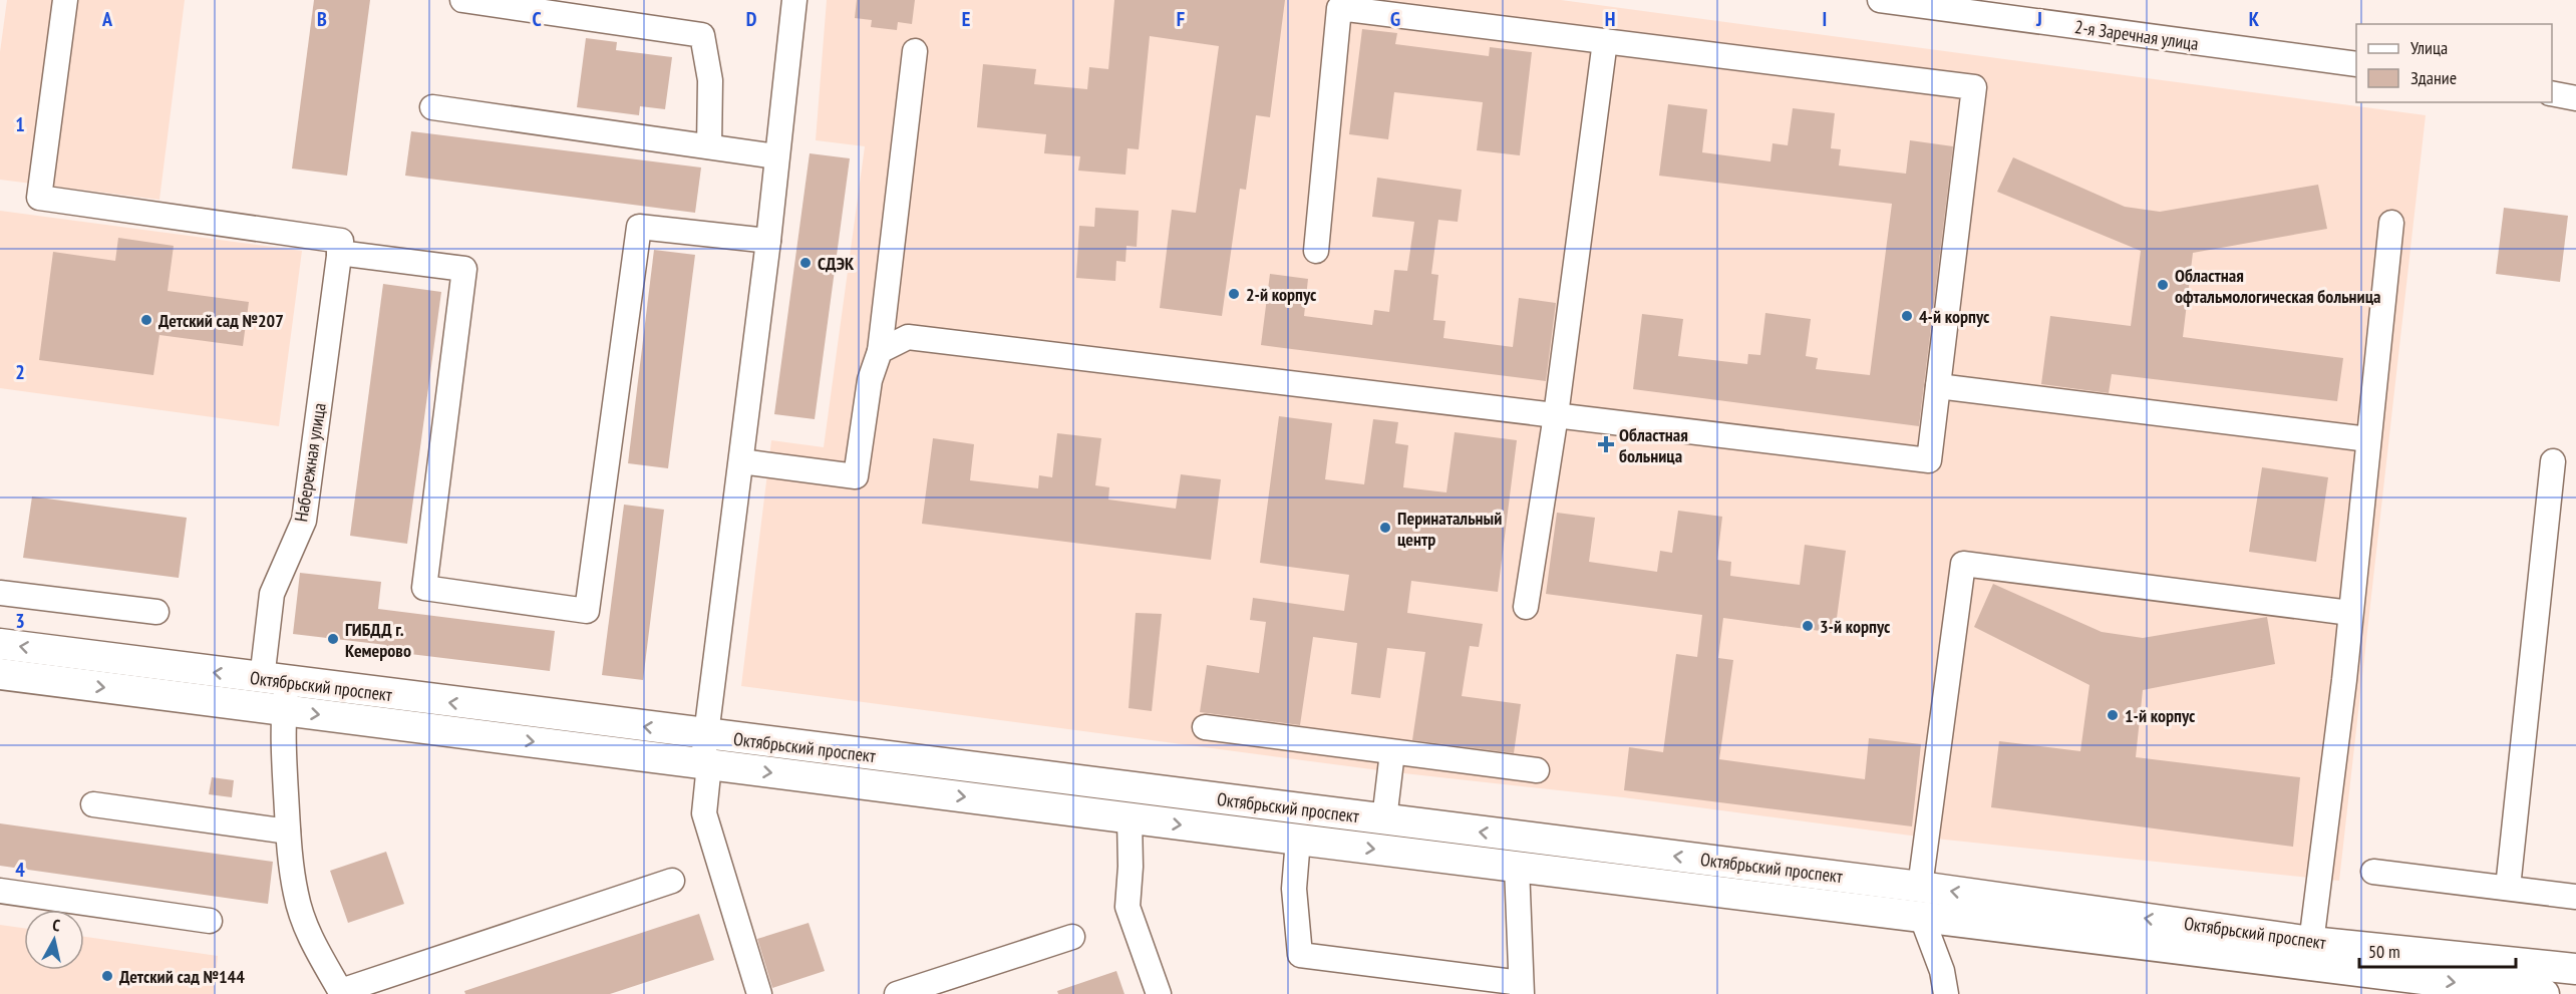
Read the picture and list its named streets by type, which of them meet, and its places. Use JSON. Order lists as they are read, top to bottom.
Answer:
{
  "streets": {
    "main road": ["Октябрьский проспект"],
    "street": ["2-я Заречная улица", "Набережная улица"]
  },
  "crossings": [
    ["Набережная улица", "Октябрьский проспект"]
  ],
  "places": {
    "other": [
      "СДЭК",
      "Областная офтальмологическая больница",
      "2-й корпус",
      "4-й корпус",
      "Детский сад №207",
      "Перинатальный центр",
      "3-й корпус",
      "ГИБДД г. Кемерово",
      "1-й корпус",
      "Детский сад №144"
    ],
    "health": ["Областная больница"]
  },
  "legend": ["Улица", "Здание"],
  "scale_bar": "50 m",
  "north": "top",
  "grid": {
    "columns": [
      "A",
      "B",
      "C",
      "D",
      "E",
      "F",
      "G",
      "H",
      "I",
      "J",
      "K"
    ],
    "rows": [
      "1",
      "2",
      "3",
      "4"
    ]
  }
}
